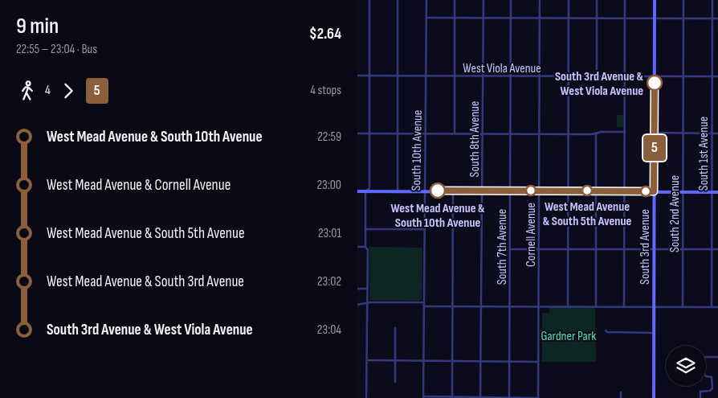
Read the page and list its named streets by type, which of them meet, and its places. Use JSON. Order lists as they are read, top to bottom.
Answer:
{
  "streets": {
    "street": [
      "West Viola Avenue",
      "South 8th Avenue",
      "South 10th Avenue",
      "South 1st Avenue",
      "South 2nd Avenue",
      "Cornell Avenue",
      "South 7th Avenue",
      "South 3rd Avenue"
    ]
  },
  "crossings": [
    ["West Viola Avenue", "South 8th Avenue"],
    ["West Viola Avenue", "South 10th Avenue"],
    ["West Viola Avenue", "South 1st Avenue"],
    ["West Viola Avenue", "South 2nd Avenue"],
    ["West Viola Avenue", "Cornell Avenue"],
    ["West Viola Avenue", "South 7th Avenue"],
    ["West Viola Avenue", "South 3rd Avenue"]
  ],
  "parks": ["Gardner Park"],
  "places": ["South 3rd Avenue & West Viola Avenue", "West Mead Avenue & South 10th Avenue", "West Mead Avenue & South 5th Avenue"],
  "lines": ["bus line 5"],
  "page": {
    "heading": ["9 min", "22:55 – 23:04 · Bus", "$2.64"],
    "on_map": "5",
    "legs": ["4", "5", "4 stops"],
    "list": [
      {
        "name": "West Mead Avenue & South 10th Avenue",
        "value": "22:59"
      },
      {
        "name": "West Mead Avenue & Cornell Avenue",
        "value": "23:00"
      },
      {
        "name": "West Mead Avenue & South 5th Avenue",
        "value": "23:01"
      },
      {
        "name": "West Mead Avenue & South 3rd Avenue",
        "value": "23:02"
      },
      {
        "name": "South 3rd Avenue & West Viola Avenue",
        "value": "23:04"
      }
    ]
  }
}
